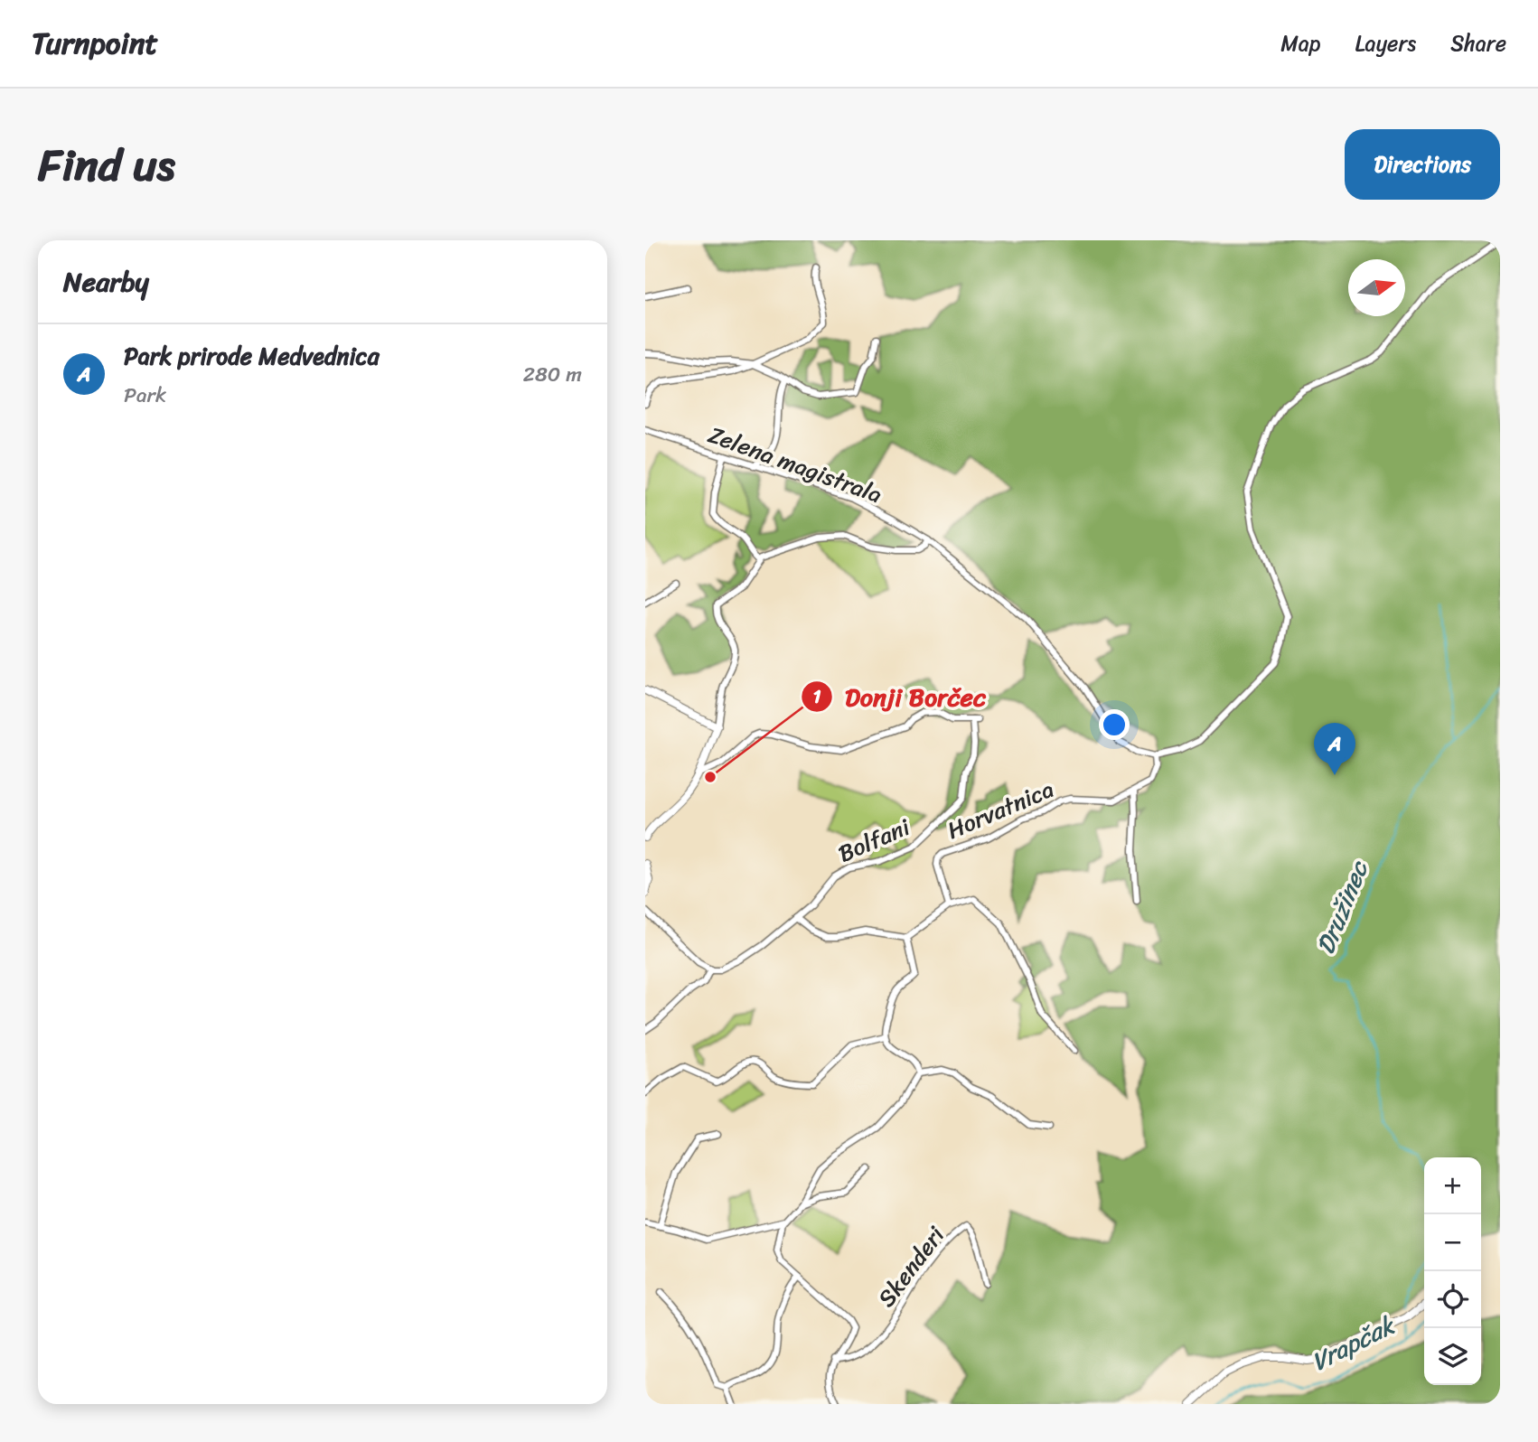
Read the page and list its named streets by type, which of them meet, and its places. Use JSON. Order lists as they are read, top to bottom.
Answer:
{
  "streets": {
    "street": [
      "Zelena magistrala",
      "Horvatnica",
      "Bolfani",
      "Skenderi"
    ]
  },
  "crossings": [
    ["Zelena magistrala", "Horvatnica"]
  ],
  "water": ["Družinec", "Vrapčak"],
  "places": ["Donji Borčec"],
  "north": "right",
  "page": {
    "header": "Turnpoint",
    "nav": ["Map", "Layers", "Share"],
    "title": "Find us",
    "buttons": "Directions",
    "heading": "Nearby",
    "list": [
      {
        "mark": "A",
        "name": "Park prirode Medvednica",
        "note": "Park",
        "value": "280 m"
      }
    ],
    "pins": "A",
    "map_buttons": ["+", "−"]
  }
}
